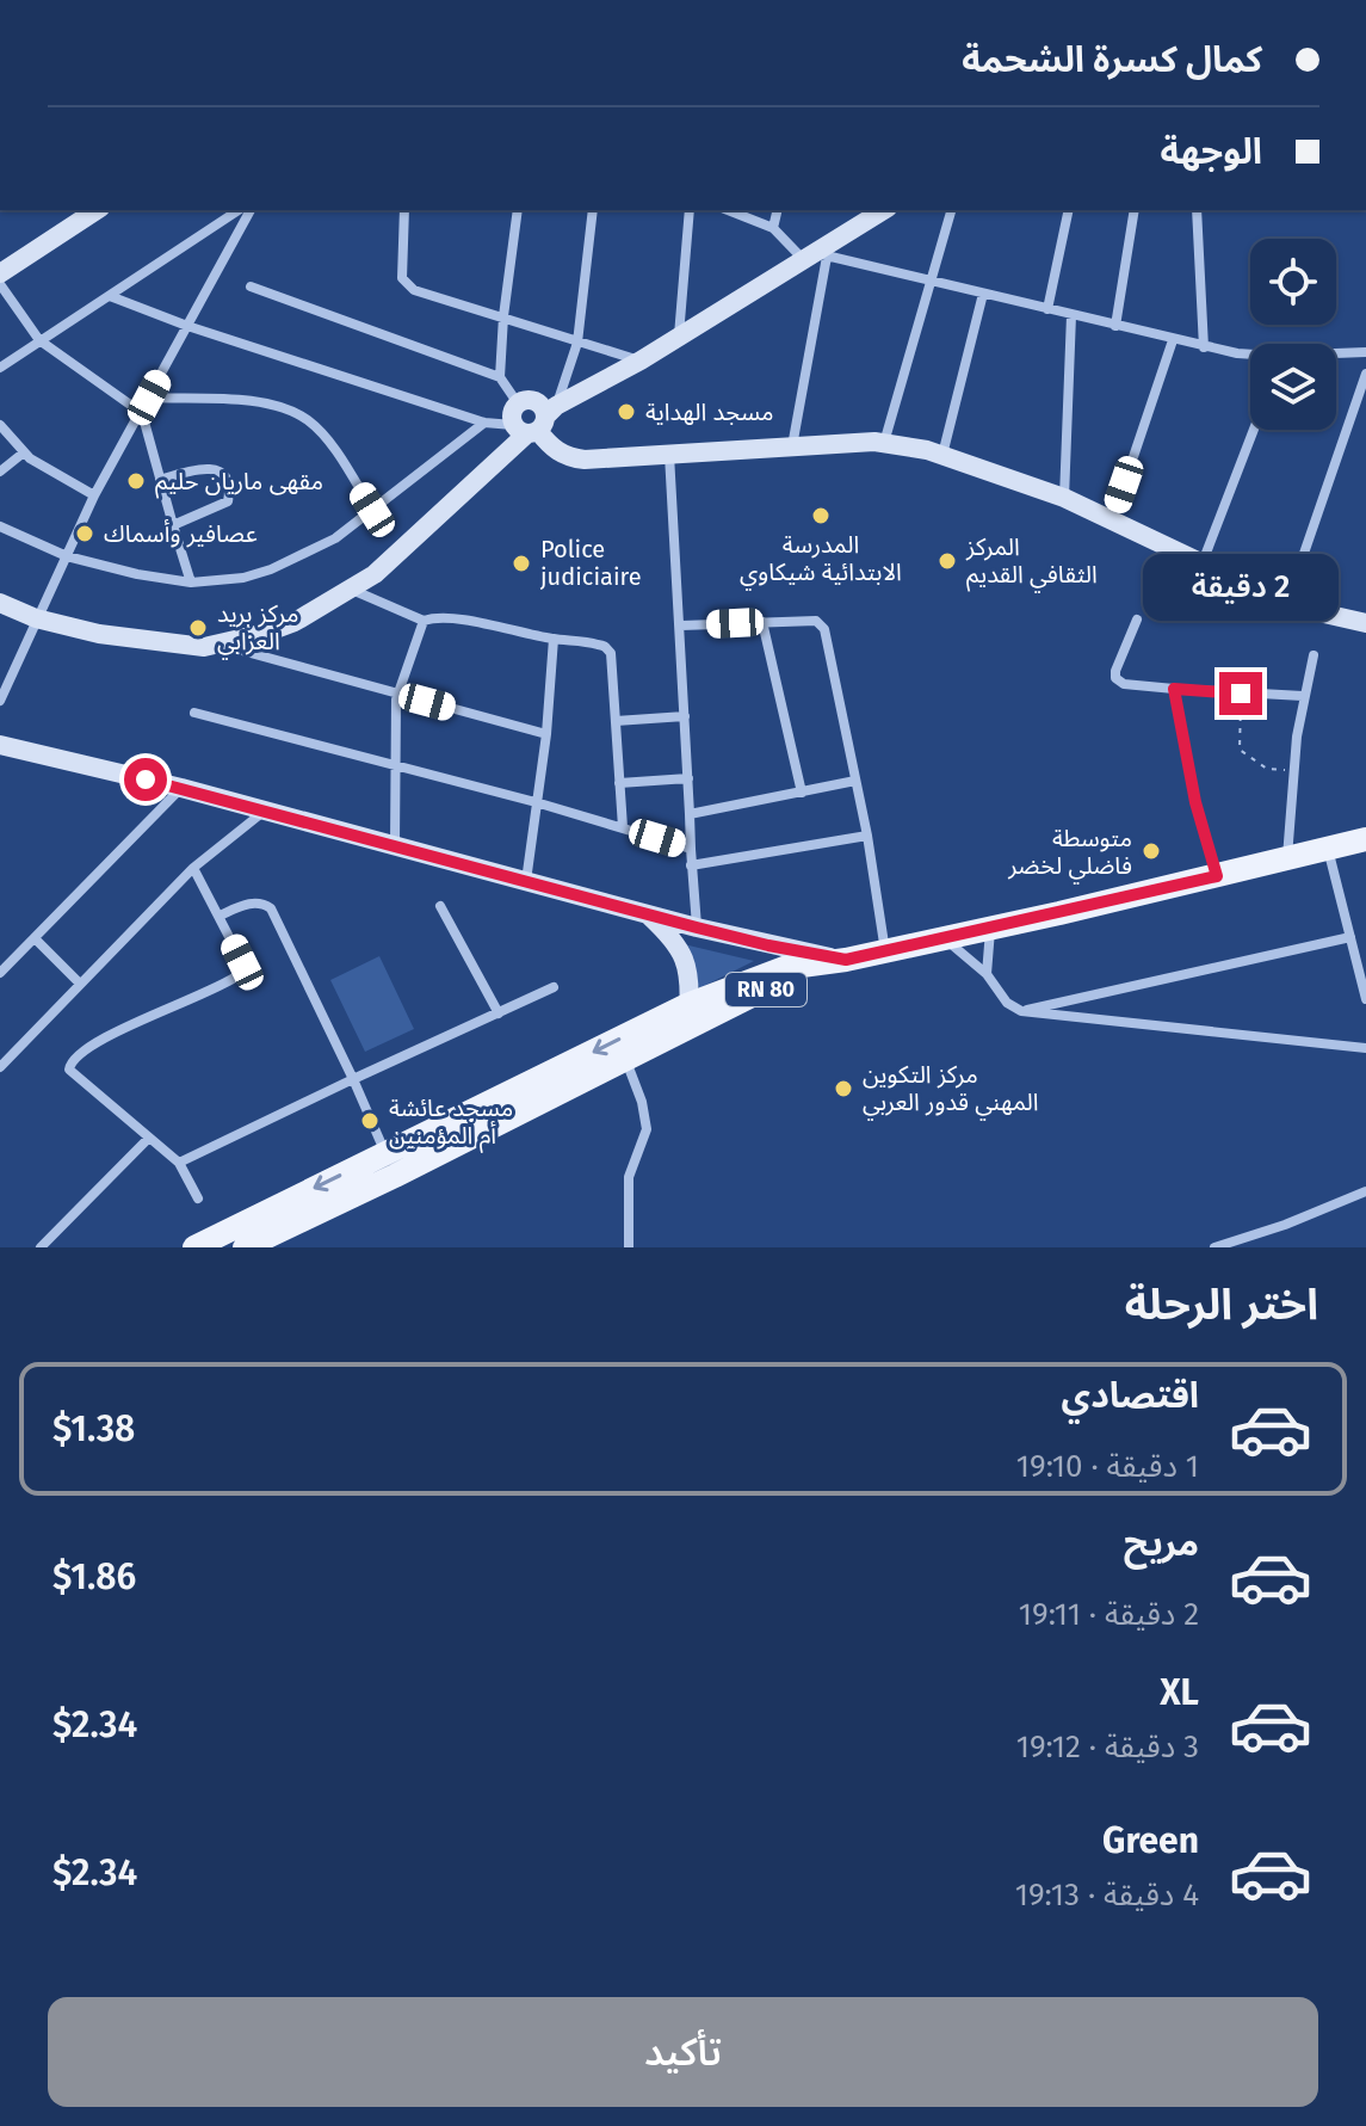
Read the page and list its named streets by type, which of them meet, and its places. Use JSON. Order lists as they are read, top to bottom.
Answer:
{
  "streets": {
    "main road": ["RN 80"]
  },
  "places": [
    "مسجد الهداية",
    "مقهى ماريان حليم",
    "المدرسة الابتدائية شيكاوي",
    "عصافير وأسماك",
    "المركز الثقافي القديم",
    "Police judiciaire",
    "مركز بريد العزابي",
    "متوسطة فاضلي لخضر",
    "مركز التكوين المهني قدور العربي",
    "مسجد عائشة أم المؤمنين"
  ],
  "page": {
    "banner": ["كمال كسرة الشحمة", "الوجهة"],
    "bubble": "2 دقيقة",
    "heading": "اختر الرحلة",
    "list": [
      {
        "name": "اقتصادي",
        "note": "1 دقيقة · 19:10",
        "value": "$1.38"
      },
      {
        "name": "مريح",
        "note": "2 دقيقة · 19:11",
        "value": "$1.86"
      },
      {
        "name": "XL",
        "note": "3 دقيقة · 19:12",
        "value": "$2.34"
      },
      {
        "name": "Green",
        "note": "4 دقيقة · 19:13",
        "value": "$2.34"
      }
    ],
    "buttons": "تأكيد"
  }
}
